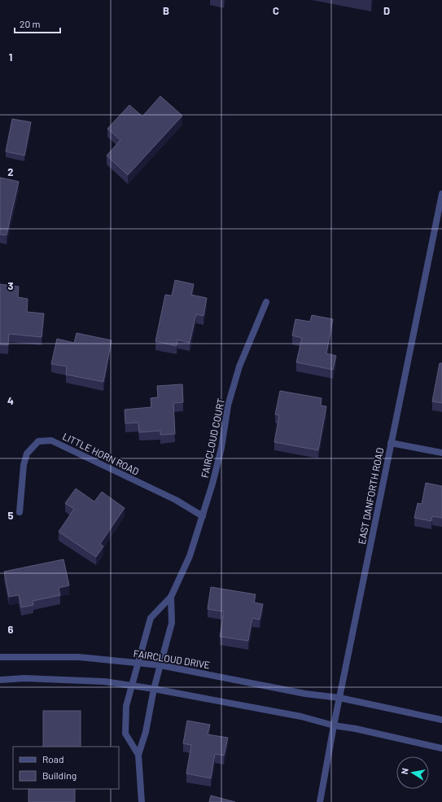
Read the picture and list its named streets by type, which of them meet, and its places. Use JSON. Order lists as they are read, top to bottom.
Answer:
{
  "streets": {
    "street": [
      "FAIRCLOUD COURT",
      "LITTLE HORN ROAD",
      "EAST DANFORTH ROAD",
      "FAIRCLOUD DRIVE"
    ]
  },
  "crossings": [
    ["FAIRCLOUD COURT", "LITTLE HORN ROAD"],
    ["FAIRCLOUD COURT", "FAIRCLOUD DRIVE"],
    ["EAST DANFORTH ROAD", "FAIRCLOUD DRIVE"]
  ],
  "legend": ["Road", "Building"],
  "scale_bar": "20 m",
  "north": "left",
  "grid": {
    "columns": ["B", "C", "D"],
    "rows": [
      "1",
      "2",
      "3",
      "4",
      "5",
      "6"
    ]
  }
}
